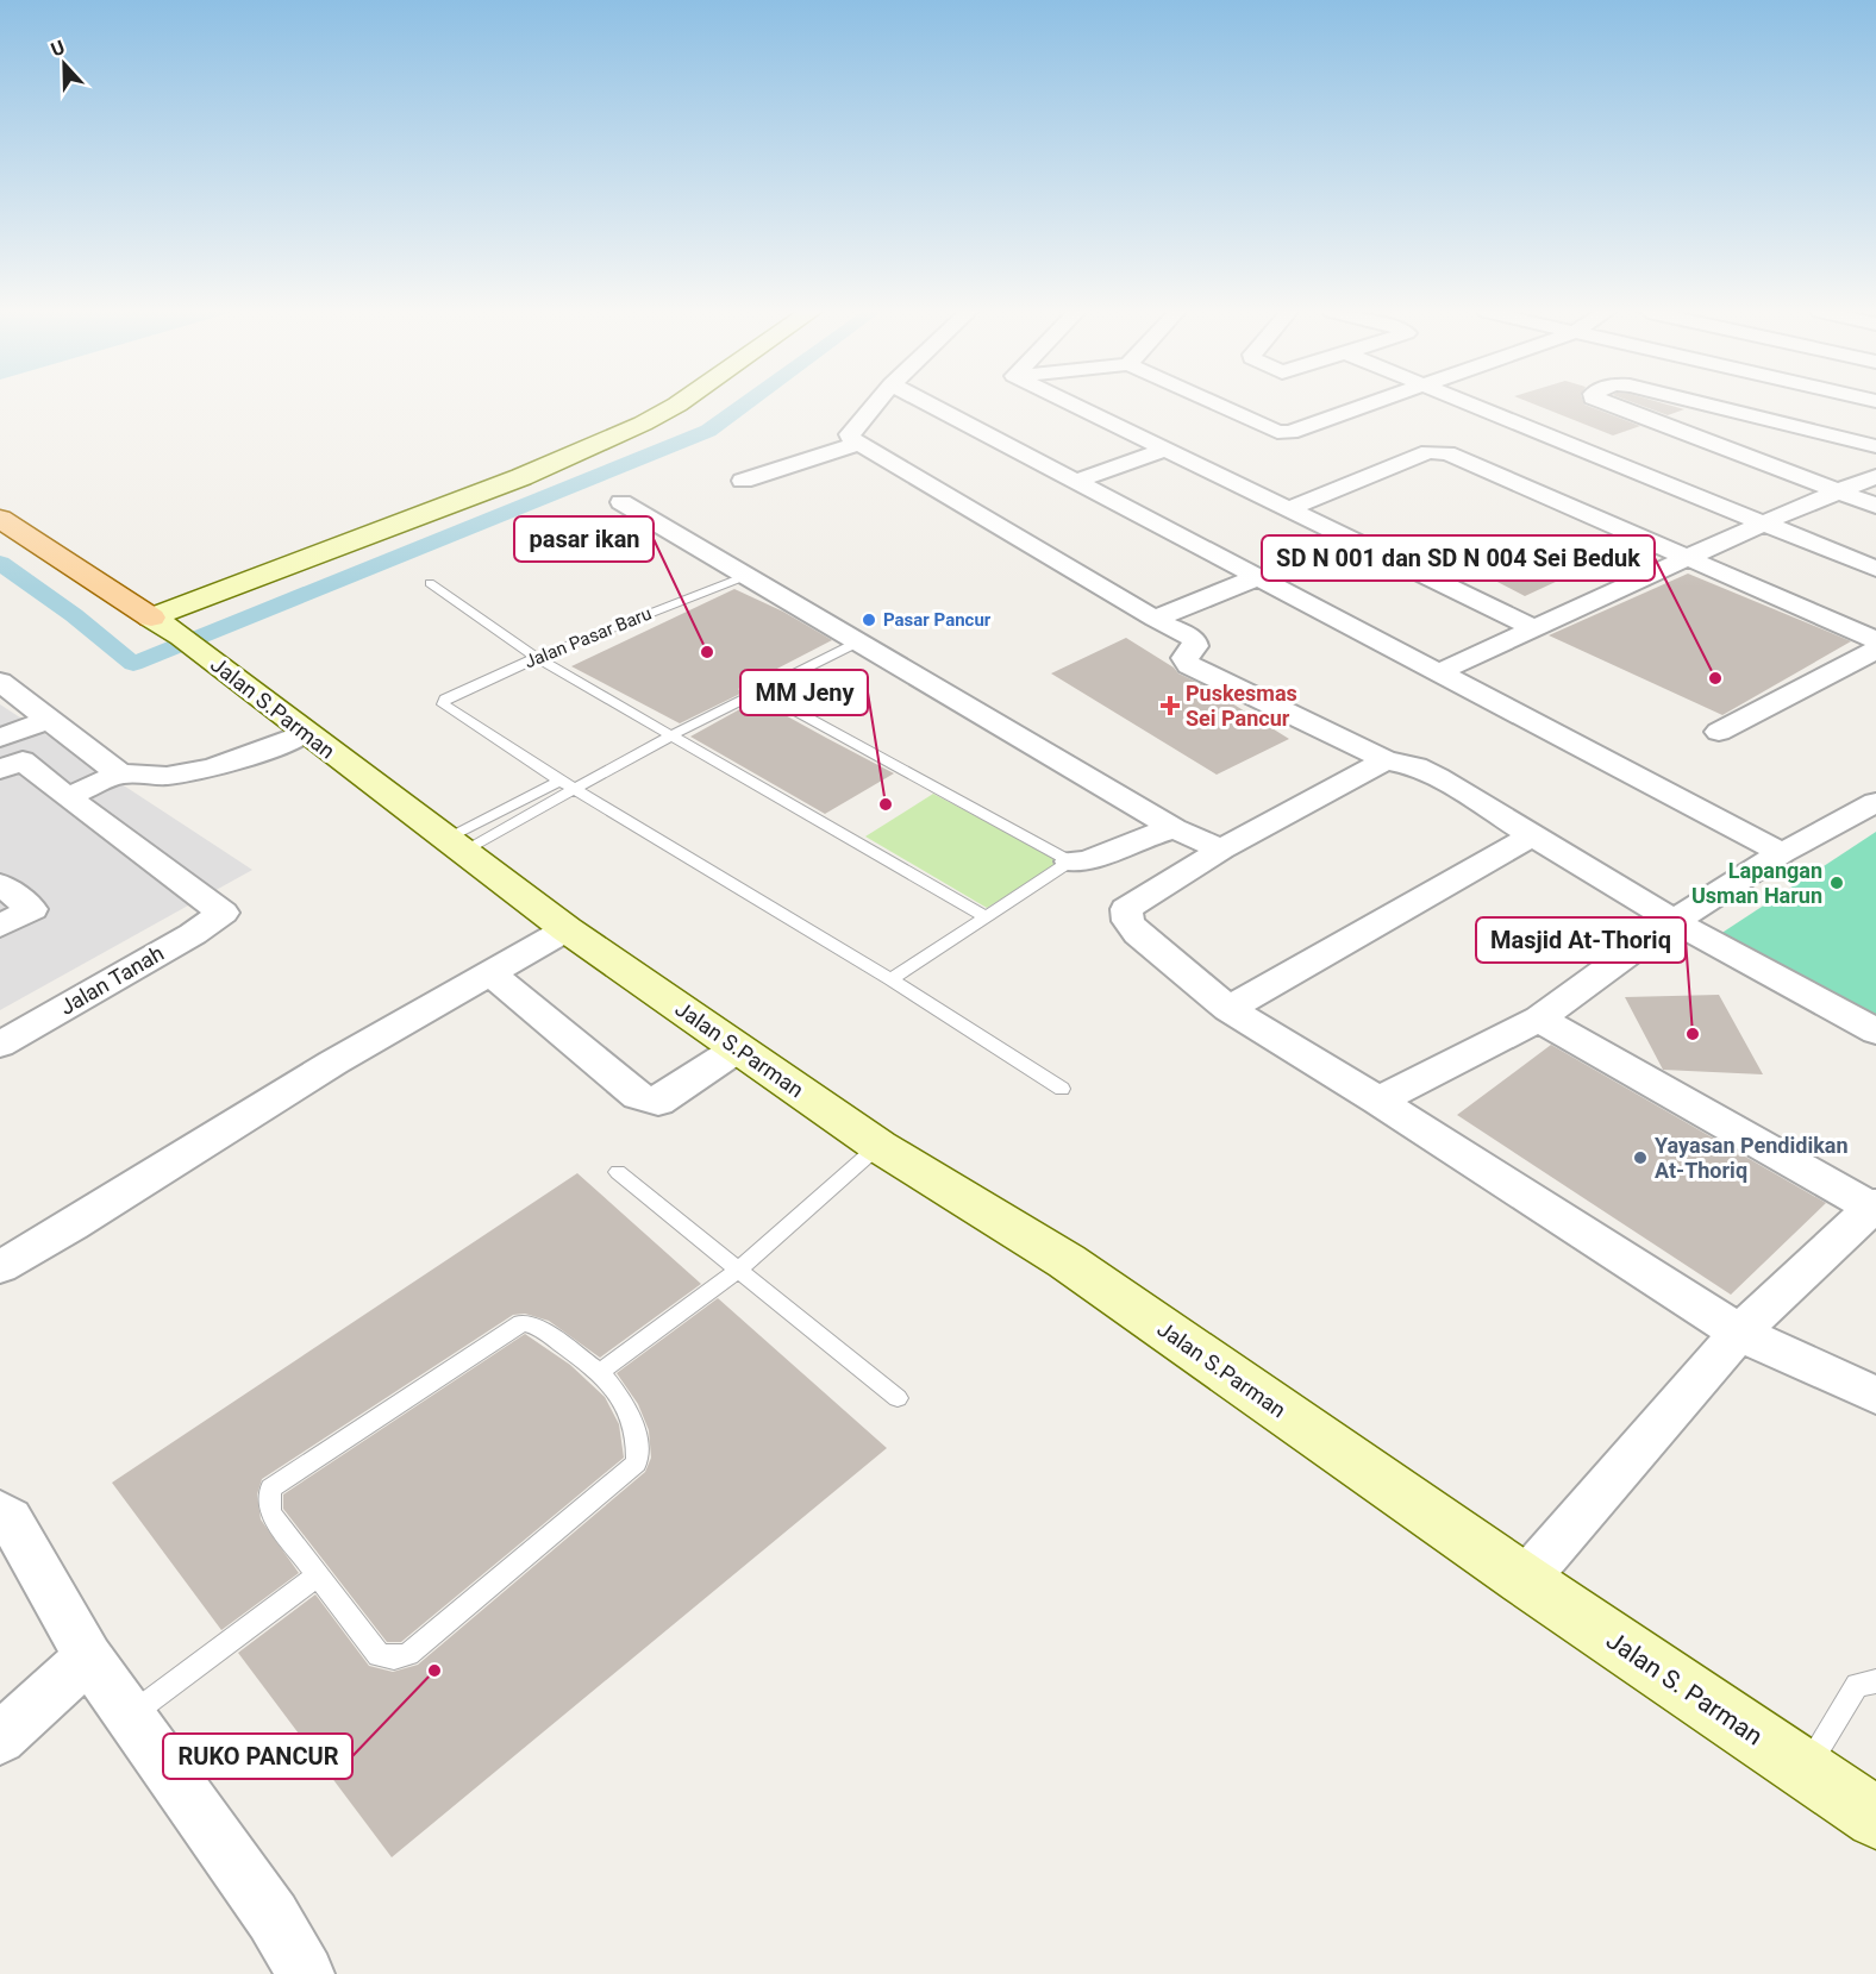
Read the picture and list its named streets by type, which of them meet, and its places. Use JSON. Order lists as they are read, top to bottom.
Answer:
{
  "streets": {
    "main road": ["Jalan S.Parman", "Jalan S. Parman"],
    "street": ["Jalan Tanah"],
    "lane": ["Jalan Pasar Baru"]
  },
  "crossings": [
    ["Jalan S.Parman", "Jalan S. Parman"]
  ],
  "places": {
    "other": [
      "Pasar Pancur",
      "pasar ikan",
      "SD N 001 dan SD N 004 Sei Beduk",
      "MM Jeny",
      "Lapangan Usman Harun",
      "Masjid At-Thoriq",
      "Yayasan Pendidikan At-Thoriq",
      "RUKO PANCUR"
    ],
    "health": ["Puskesmas Sei Pancur"]
  },
  "north": "top"
}
